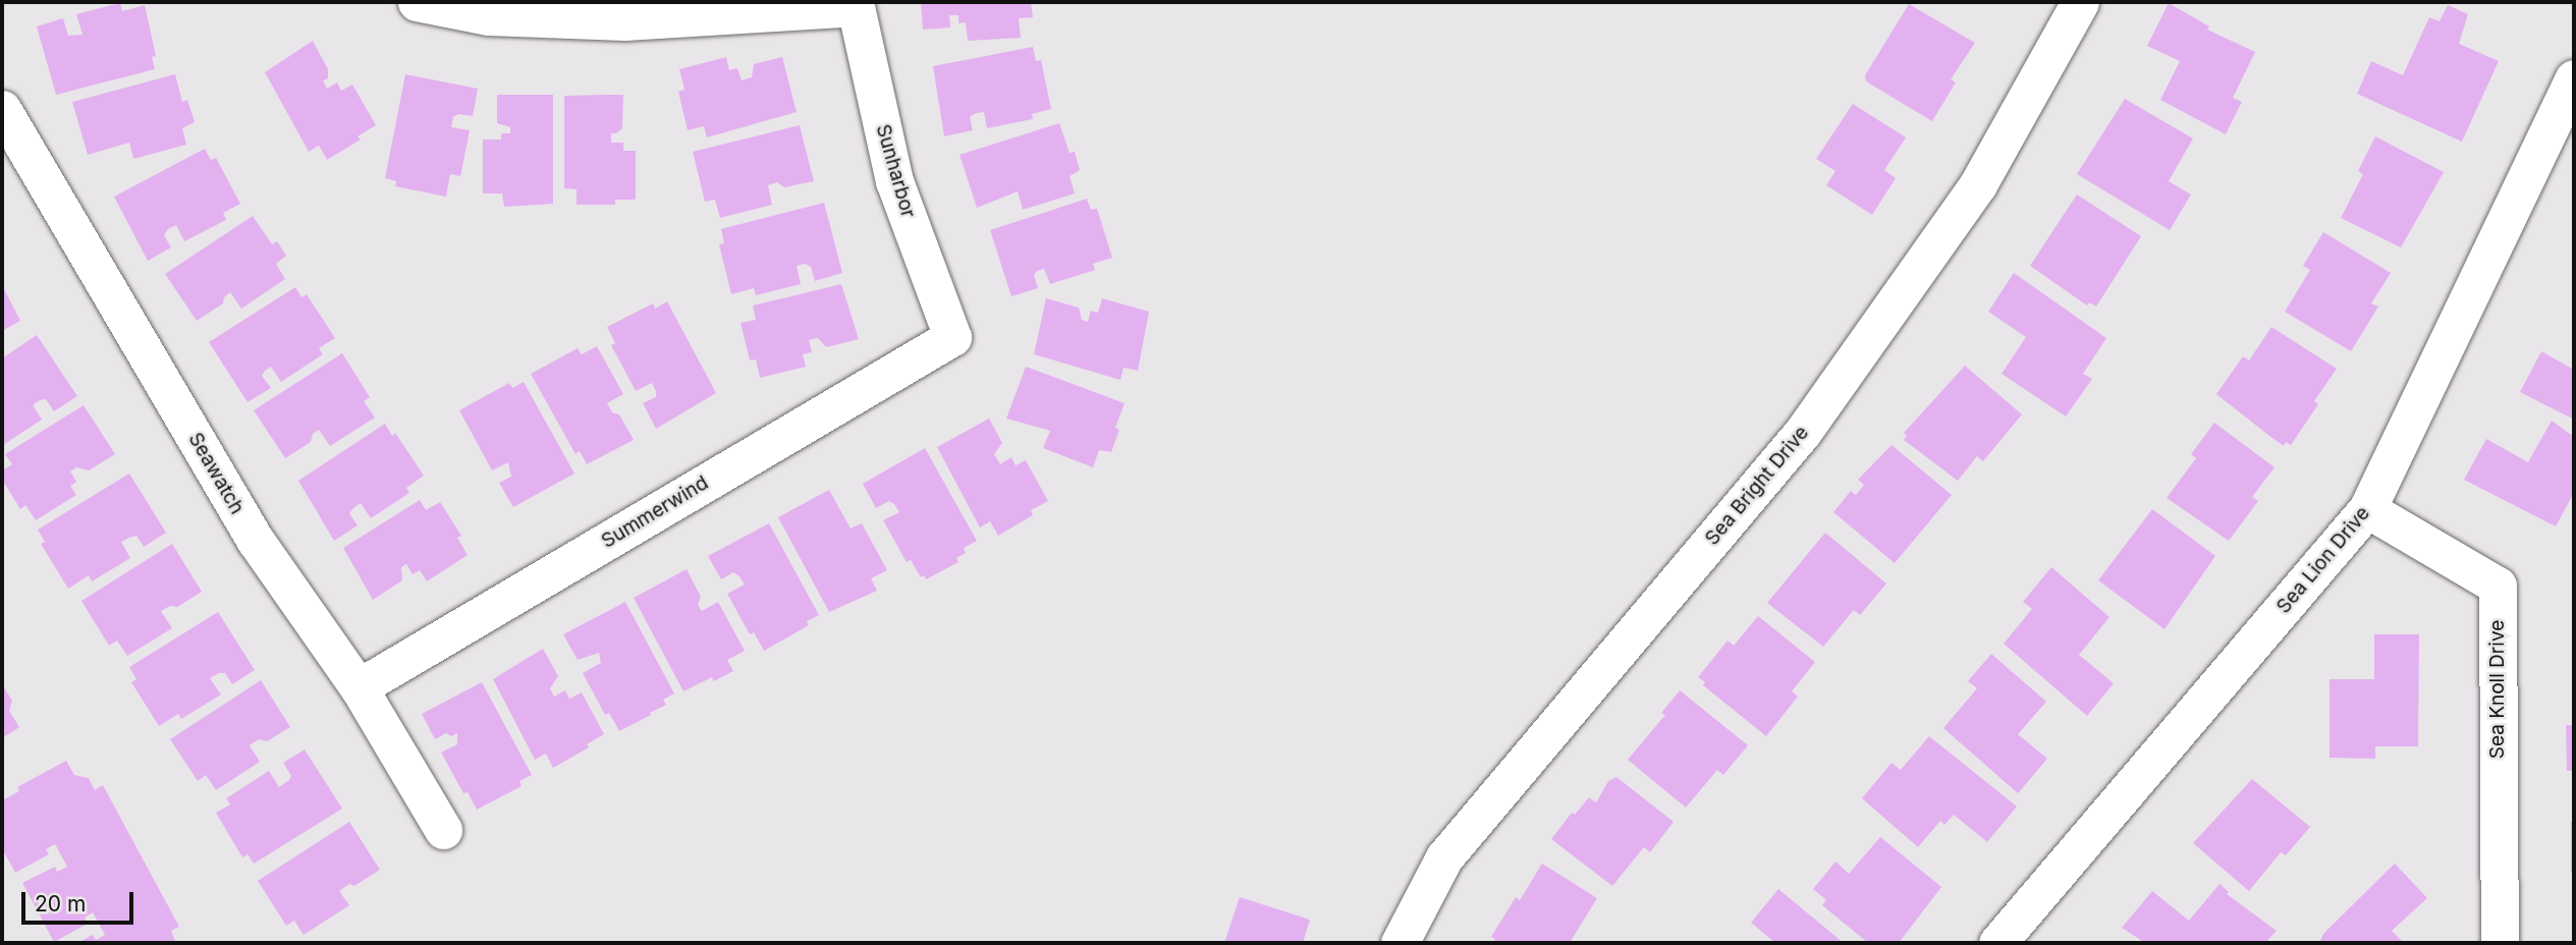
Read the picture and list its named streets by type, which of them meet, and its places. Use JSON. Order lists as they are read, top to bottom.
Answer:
{
  "streets": {
    "street": [
      "Sunharbor",
      "Seawatch",
      "Sea Bright Drive",
      "Summerwind",
      "Sea Lion Drive",
      "Sea Knoll Drive"
    ]
  },
  "crossings": [
    ["Sunharbor", "Summerwind"],
    ["Seawatch", "Summerwind"],
    ["Sea Lion Drive", "Sea Knoll Drive"]
  ],
  "scale_bar": "20 m"
}
